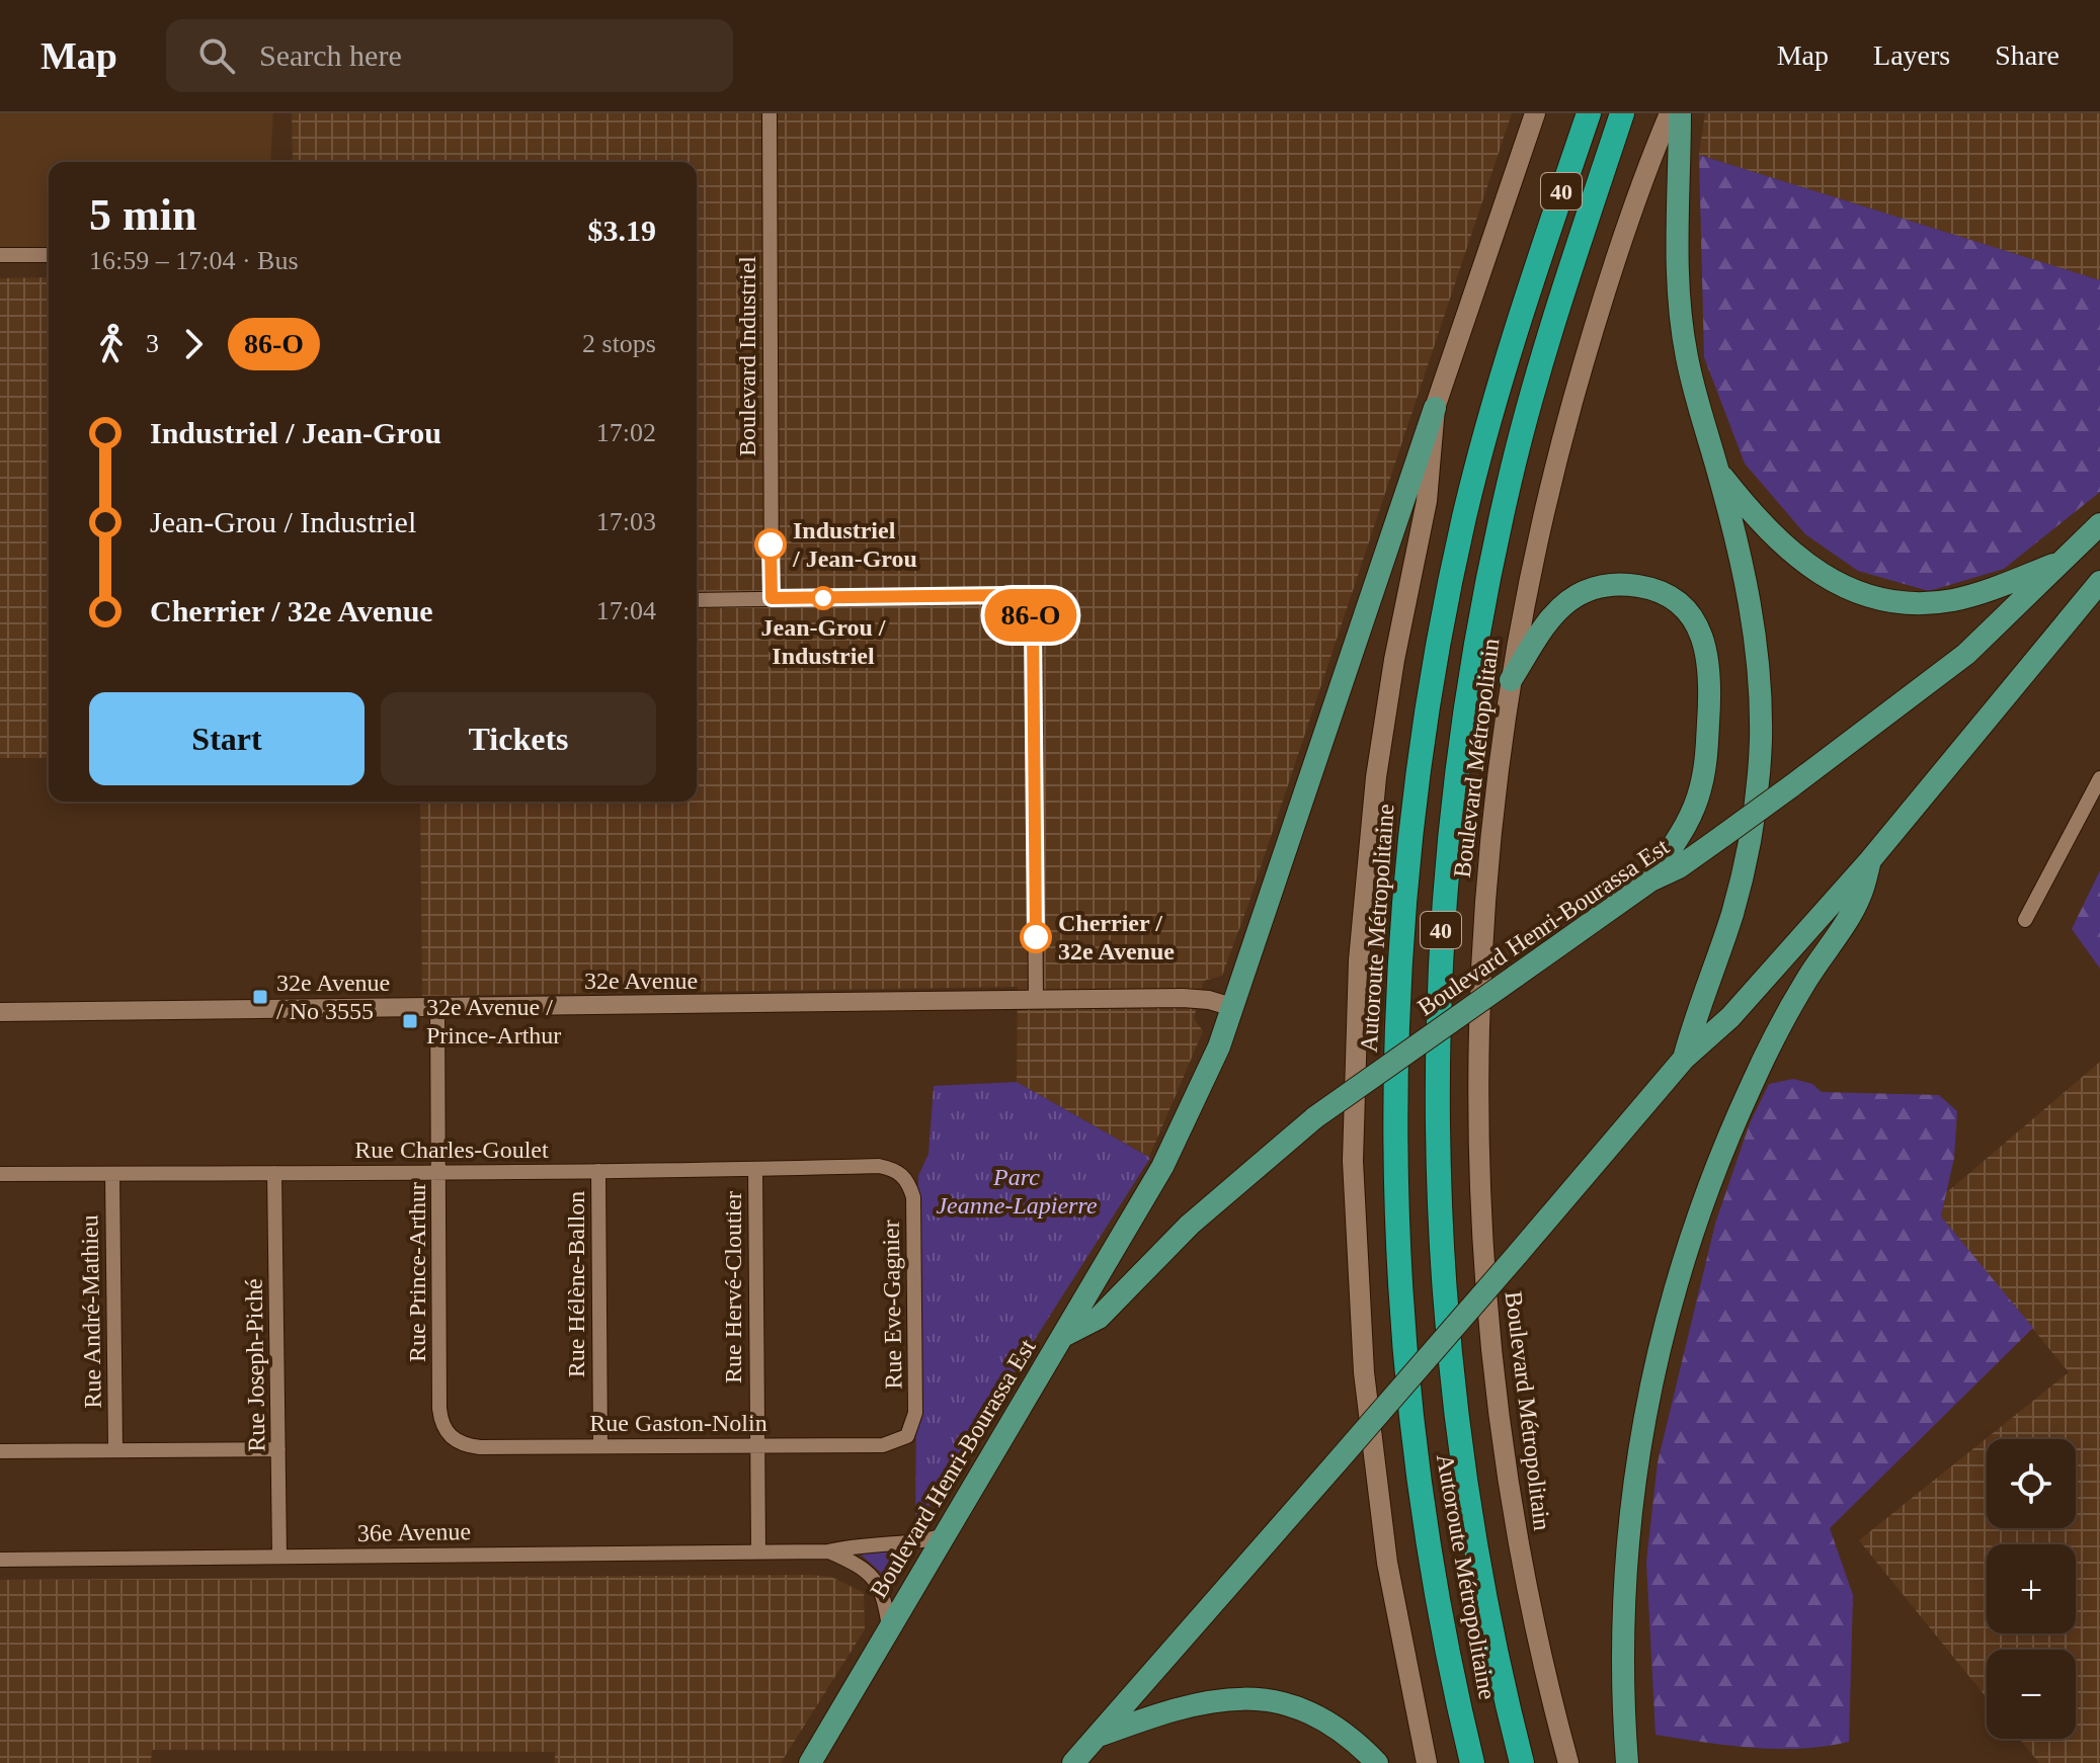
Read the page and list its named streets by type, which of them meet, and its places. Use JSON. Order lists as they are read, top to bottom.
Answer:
{
  "streets": {
    "highway": ["40", "Autoroute Métropolitaine"],
    "main road": ["Boulevard Métropolitain", "Boulevard Henri-Bourassa Est"],
    "street": [
      "Boulevard Industriel",
      "32e Avenue",
      "Rue Charles-Goulet",
      "Rue Prince-Arthur",
      "Rue Hélène-Ballon",
      "Rue Hervé-Cloutier",
      "Rue Eve-Gagnier",
      "Rue André-Mathieu",
      "Rue Joseph-Piché",
      "Rue Gaston-Nolin",
      "36e Avenue"
    ]
  },
  "crossings": [
    ["Boulevard Henri-Bourassa Est", "36e Avenue"],
    ["32e Avenue", "Rue Prince-Arthur"],
    ["Rue Charles-Goulet", "Rue Prince-Arthur"],
    ["Rue Charles-Goulet", "Rue Hélène-Ballon"],
    ["Rue Charles-Goulet", "Rue Hervé-Cloutier"],
    ["Rue Charles-Goulet", "Rue Eve-Gagnier"],
    ["Rue Charles-Goulet", "Rue André-Mathieu"],
    ["Rue Charles-Goulet", "Rue Joseph-Piché"],
    ["Rue Prince-Arthur", "Rue Gaston-Nolin"],
    ["Rue Hélène-Ballon", "Rue Gaston-Nolin"],
    ["Rue Hervé-Cloutier", "Rue Gaston-Nolin"],
    ["Rue Hervé-Cloutier", "36e Avenue"],
    ["Rue Eve-Gagnier", "Rue Gaston-Nolin"],
    ["Rue Joseph-Piché", "36e Avenue"]
  ],
  "parks": ["Parc Jeanne-Lapierre"],
  "places": {
    "other": ["Industriel / Jean-Grou", "Jean-Grou / Industriel", "Cherrier / 32e Avenue"],
    "transit": ["32e Avenue / No 3555", "32e Avenue / Prince-Arthur"]
  },
  "lines": ["bus line 86-O"],
  "page": {
    "header": "Map",
    "search": "Search here",
    "nav": ["Map", "Layers", "Share"],
    "on_map": "86-O",
    "heading": ["5 min", "16:59 – 17:04 · Bus", "$3.19"],
    "legs": ["3", "86-O", "2 stops"],
    "list": [
      {
        "name": "Industriel / Jean-Grou",
        "value": "17:02"
      },
      {
        "name": "Jean-Grou / Industriel",
        "value": "17:03"
      },
      {
        "name": "Cherrier / 32e Avenue",
        "value": "17:04"
      }
    ],
    "buttons": ["Start", "Tickets"],
    "map_buttons": ["+", "−"]
  }
}
